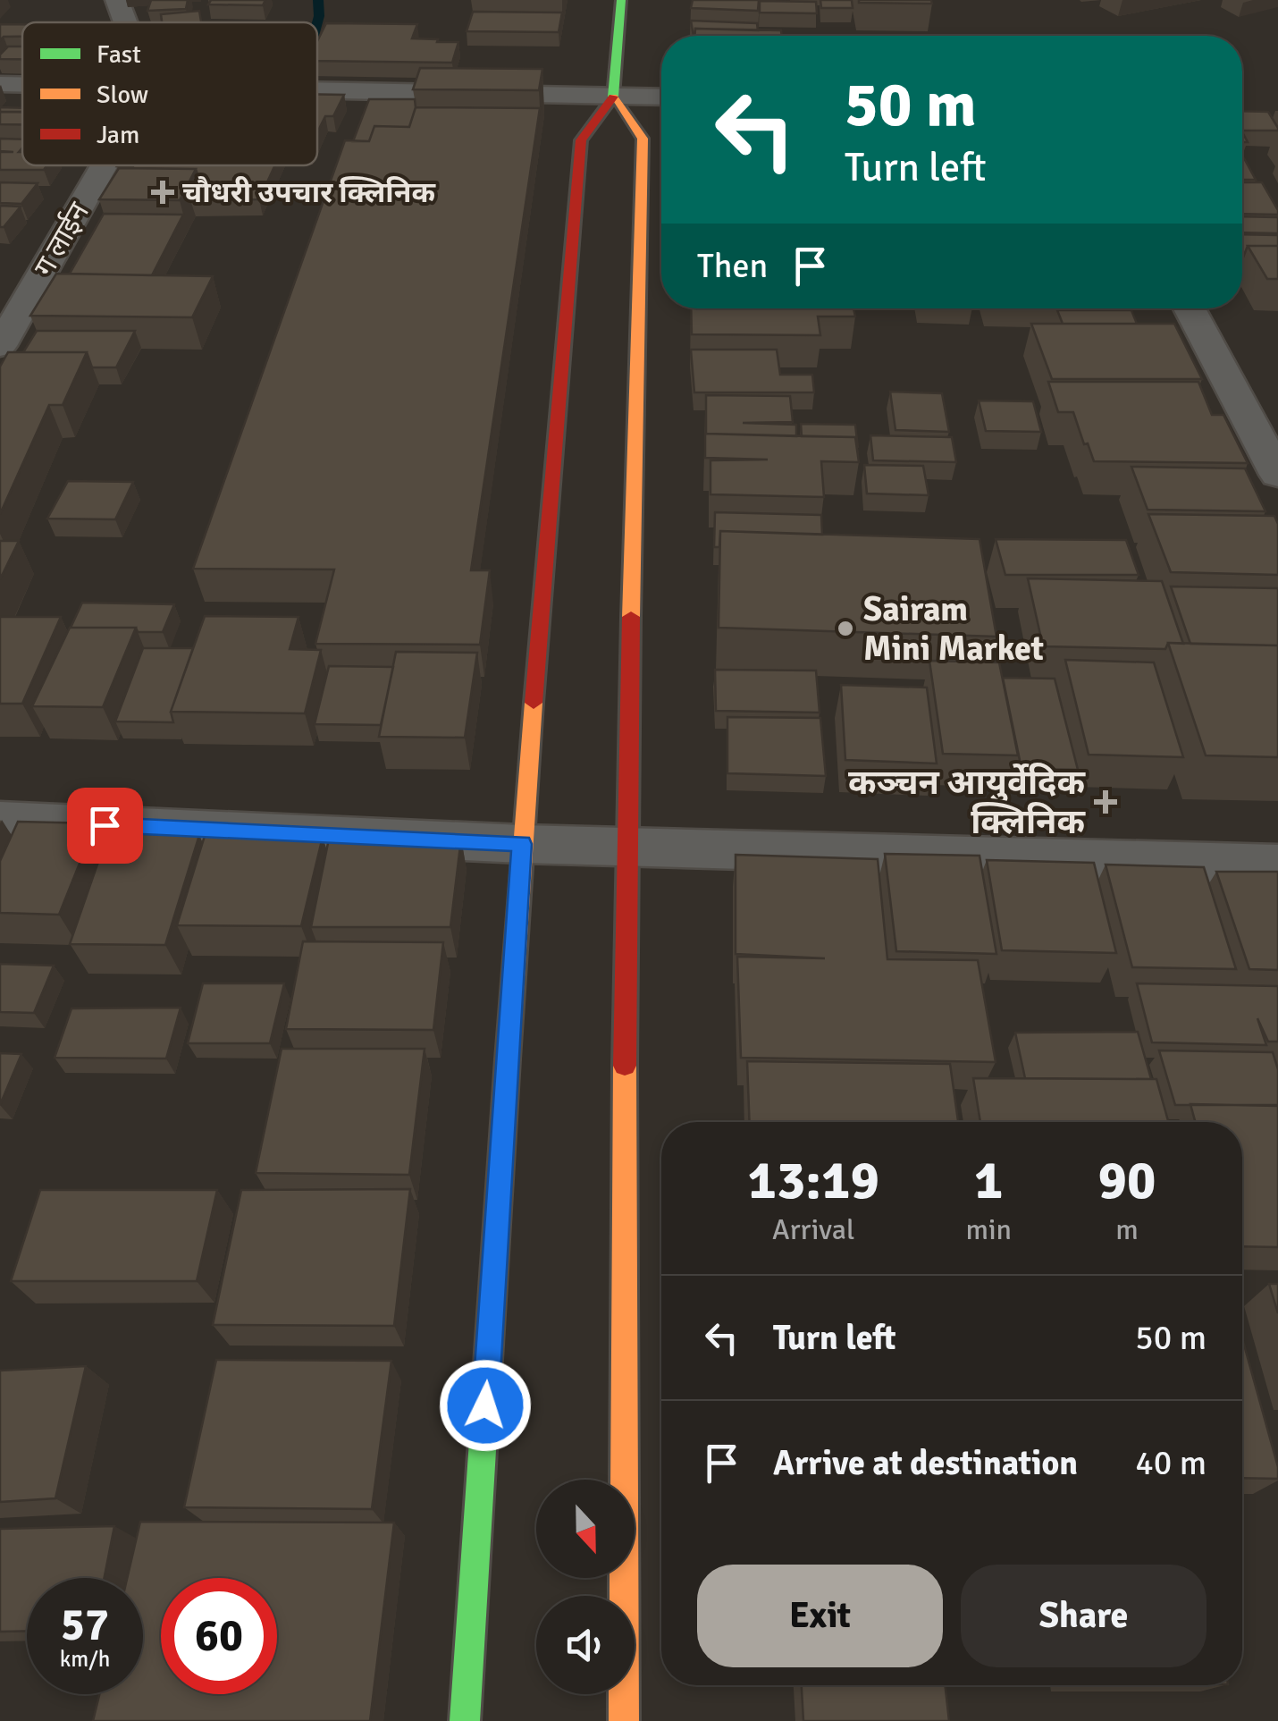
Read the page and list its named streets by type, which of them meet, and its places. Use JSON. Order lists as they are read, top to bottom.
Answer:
{
  "streets": {
    "street": ["ग लाईन"]
  },
  "places": {
    "health": ["चौधरी उपचार क्लिनिक", "कञ्चन आयुर्वेदिक क्लिनिक"],
    "other": ["Sairam Mini Market"]
  },
  "legend": ["Fast", "Slow", "Jam"],
  "north": "bottom",
  "page": {
    "turn": ["50 m", "Turn left"],
    "then": "Then",
    "eta": [
      "13:19",
      "Arrival",
      "1",
      "min",
      "90",
      "m"
    ],
    "list": [
      {
        "name": "Turn left",
        "value": "50 m"
      },
      {
        "name": "Arrive at destination",
        "value": "40 m"
      }
    ],
    "buttons": ["Exit", "Share"],
    "speed": "57 km/h",
    "limit": "60"
  }
}
